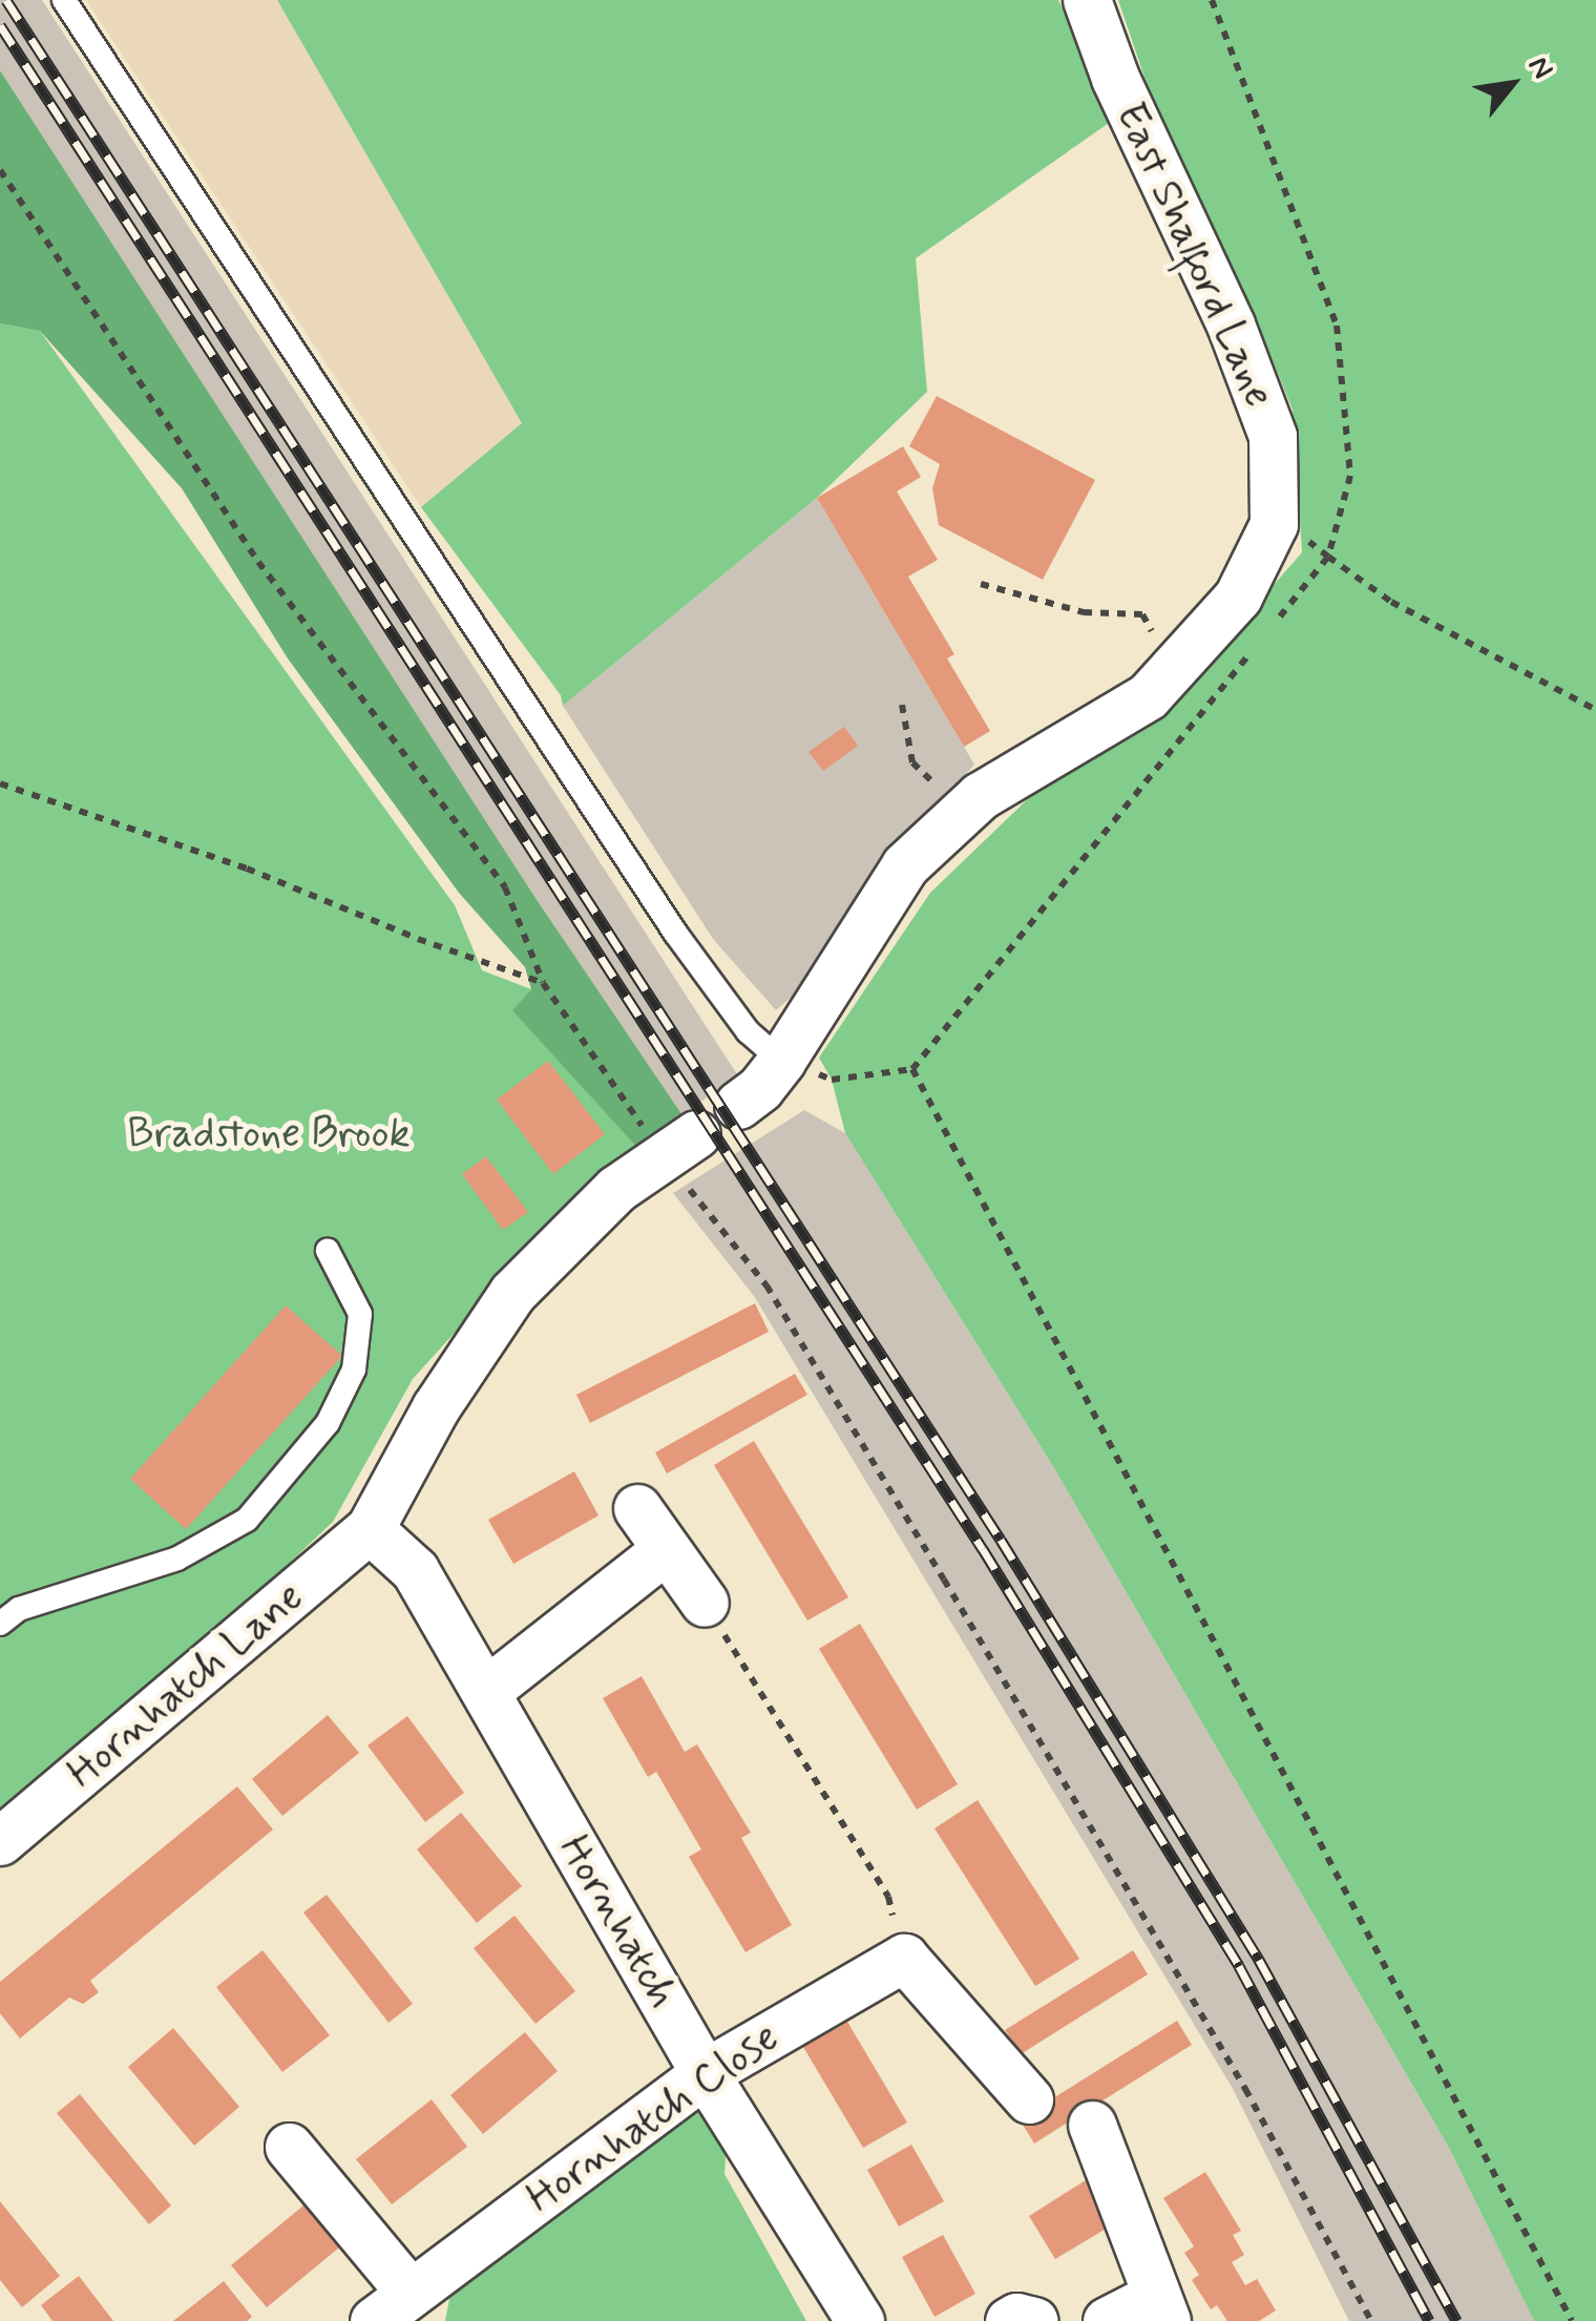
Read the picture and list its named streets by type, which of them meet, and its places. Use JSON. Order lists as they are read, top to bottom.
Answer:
{
  "streets": {
    "street": [
      "East Shalford Lane",
      "Hornhatch Lane",
      "Hornhatch",
      "Hornhatch Close"
    ]
  },
  "crossings": [
    ["East Shalford Lane", "Hornhatch Lane"],
    ["East Shalford Lane", "Hornhatch"],
    ["Hornhatch Lane", "Hornhatch"],
    ["Hornhatch", "Hornhatch Close"]
  ],
  "parks": ["Bradstone Brook"],
  "north": "top right"
}
